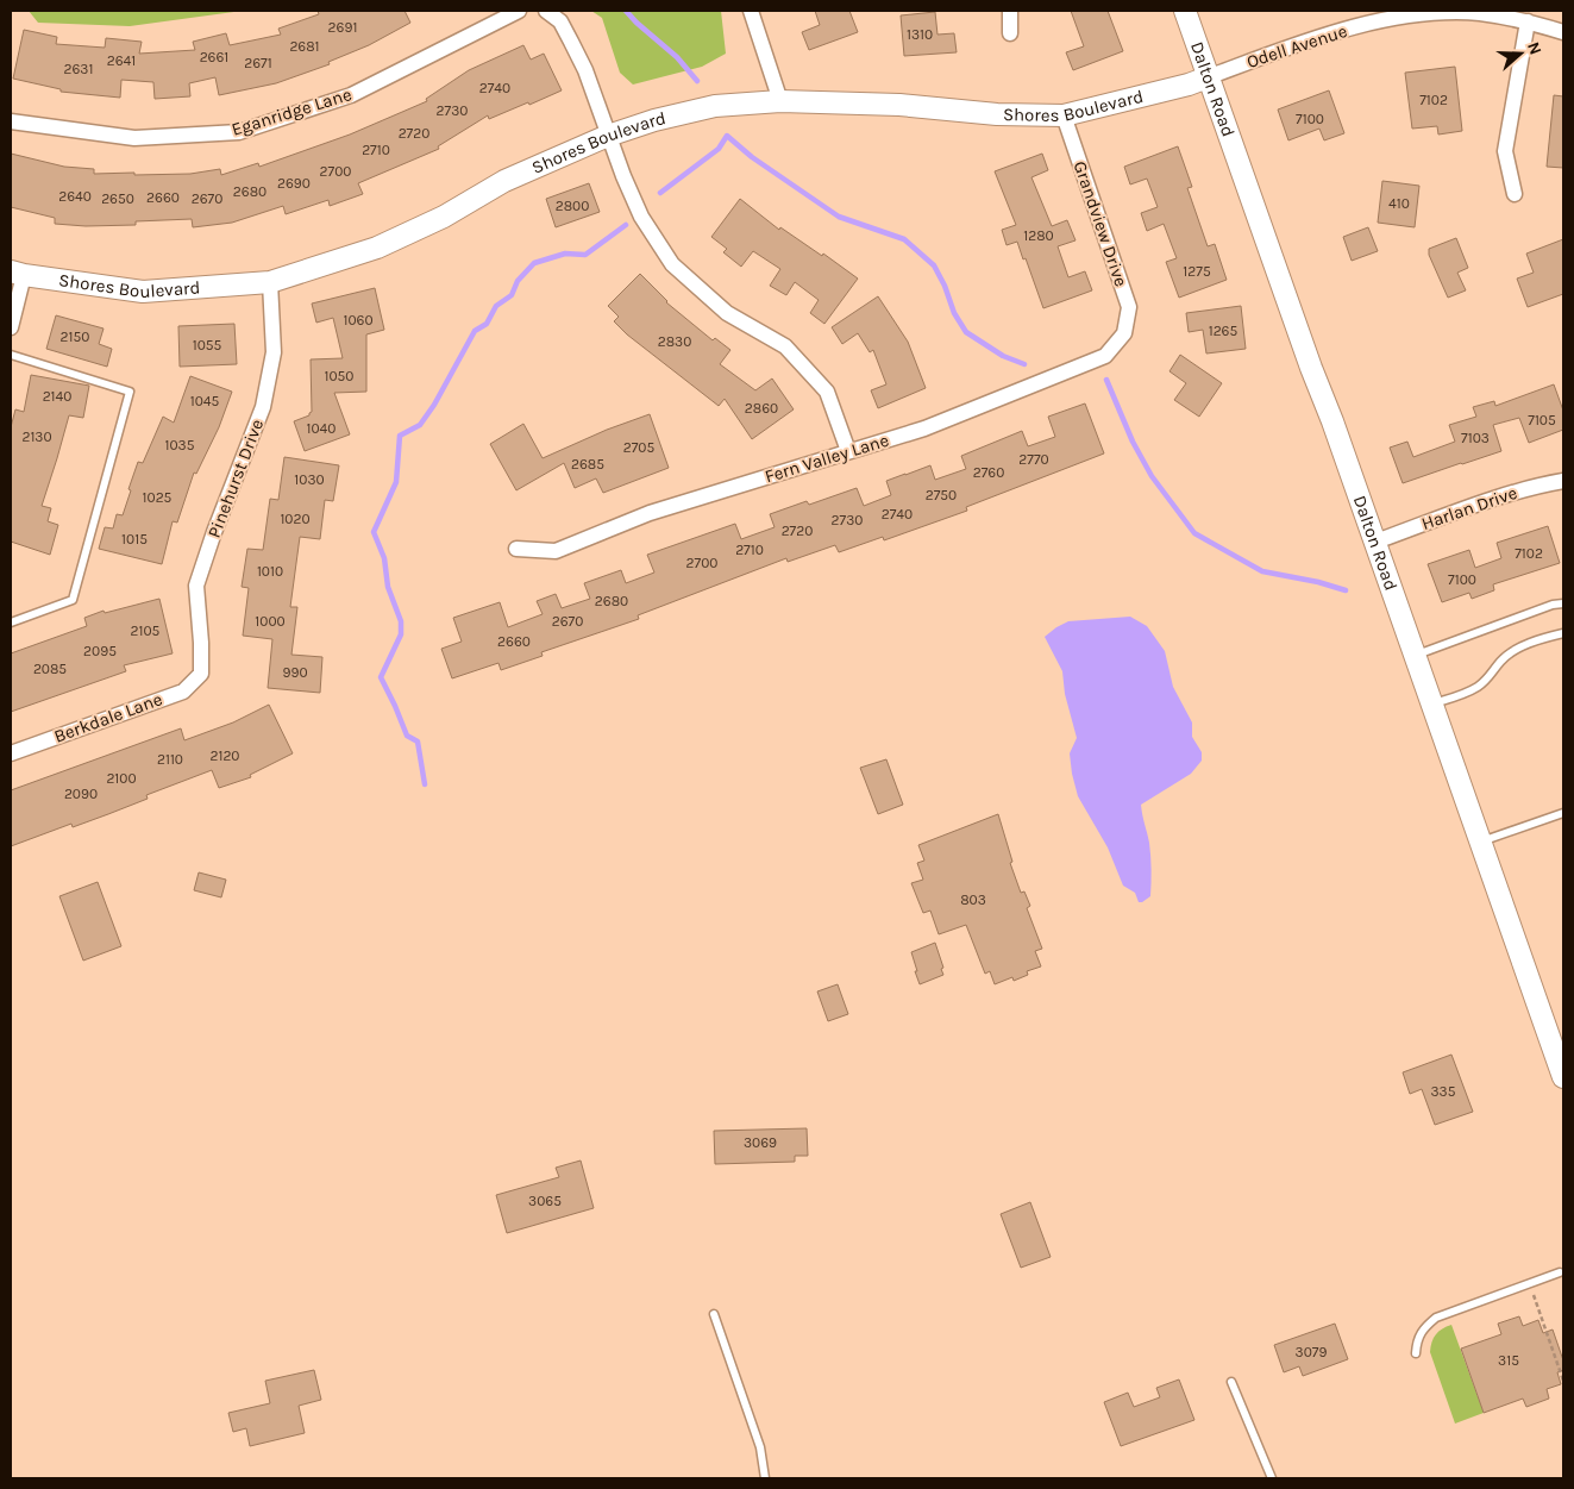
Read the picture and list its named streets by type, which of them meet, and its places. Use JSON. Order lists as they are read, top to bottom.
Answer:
{
  "streets": {
    "street": [
      "Odell Avenue",
      "Dalton Road",
      "Shores Boulevard",
      "Eganridge Lane",
      "Grandview Drive",
      "Fern Valley Lane",
      "Pinehurst Drive",
      "Harlan Drive",
      "Berkdale Lane"
    ]
  },
  "crossings": [
    ["Odell Avenue", "Dalton Road"],
    ["Odell Avenue", "Shores Boulevard"],
    ["Dalton Road", "Shores Boulevard"],
    ["Dalton Road", "Harlan Drive"],
    ["Shores Boulevard", "Grandview Drive"],
    ["Shores Boulevard", "Pinehurst Drive"],
    ["Grandview Drive", "Fern Valley Lane"],
    ["Pinehurst Drive", "Berkdale Lane"]
  ],
  "house_numbers": [
    "2691",
    "1310",
    "2681",
    "2661",
    "2641",
    "2671",
    "2631",
    "2740",
    "7102",
    "2730",
    "7100",
    "2720",
    "2710",
    "2700",
    "2690",
    "2680",
    "2640",
    "2660",
    "2650",
    "2670",
    "410",
    "2800",
    "1280",
    "1275",
    "1060",
    "1265",
    "2150",
    "2830",
    "1055",
    "1050",
    "2140",
    "1045",
    "2860",
    "7105",
    "1040",
    "2130",
    "7103",
    "1035",
    "2705",
    "2770",
    "2685",
    "2760",
    "1030",
    "2750",
    "1025",
    "2740",
    "1020",
    "2730",
    "2720",
    "1015",
    "2710",
    "7102",
    "2700",
    "1010",
    "7100",
    "2680",
    "1000",
    "2670",
    "2105",
    "2660",
    "2095",
    "2085",
    "990",
    "2120",
    "2110",
    "2100",
    "2090",
    "803",
    "335",
    "3069",
    "3065",
    "3079",
    "315"
  ],
  "north": "right"
}
